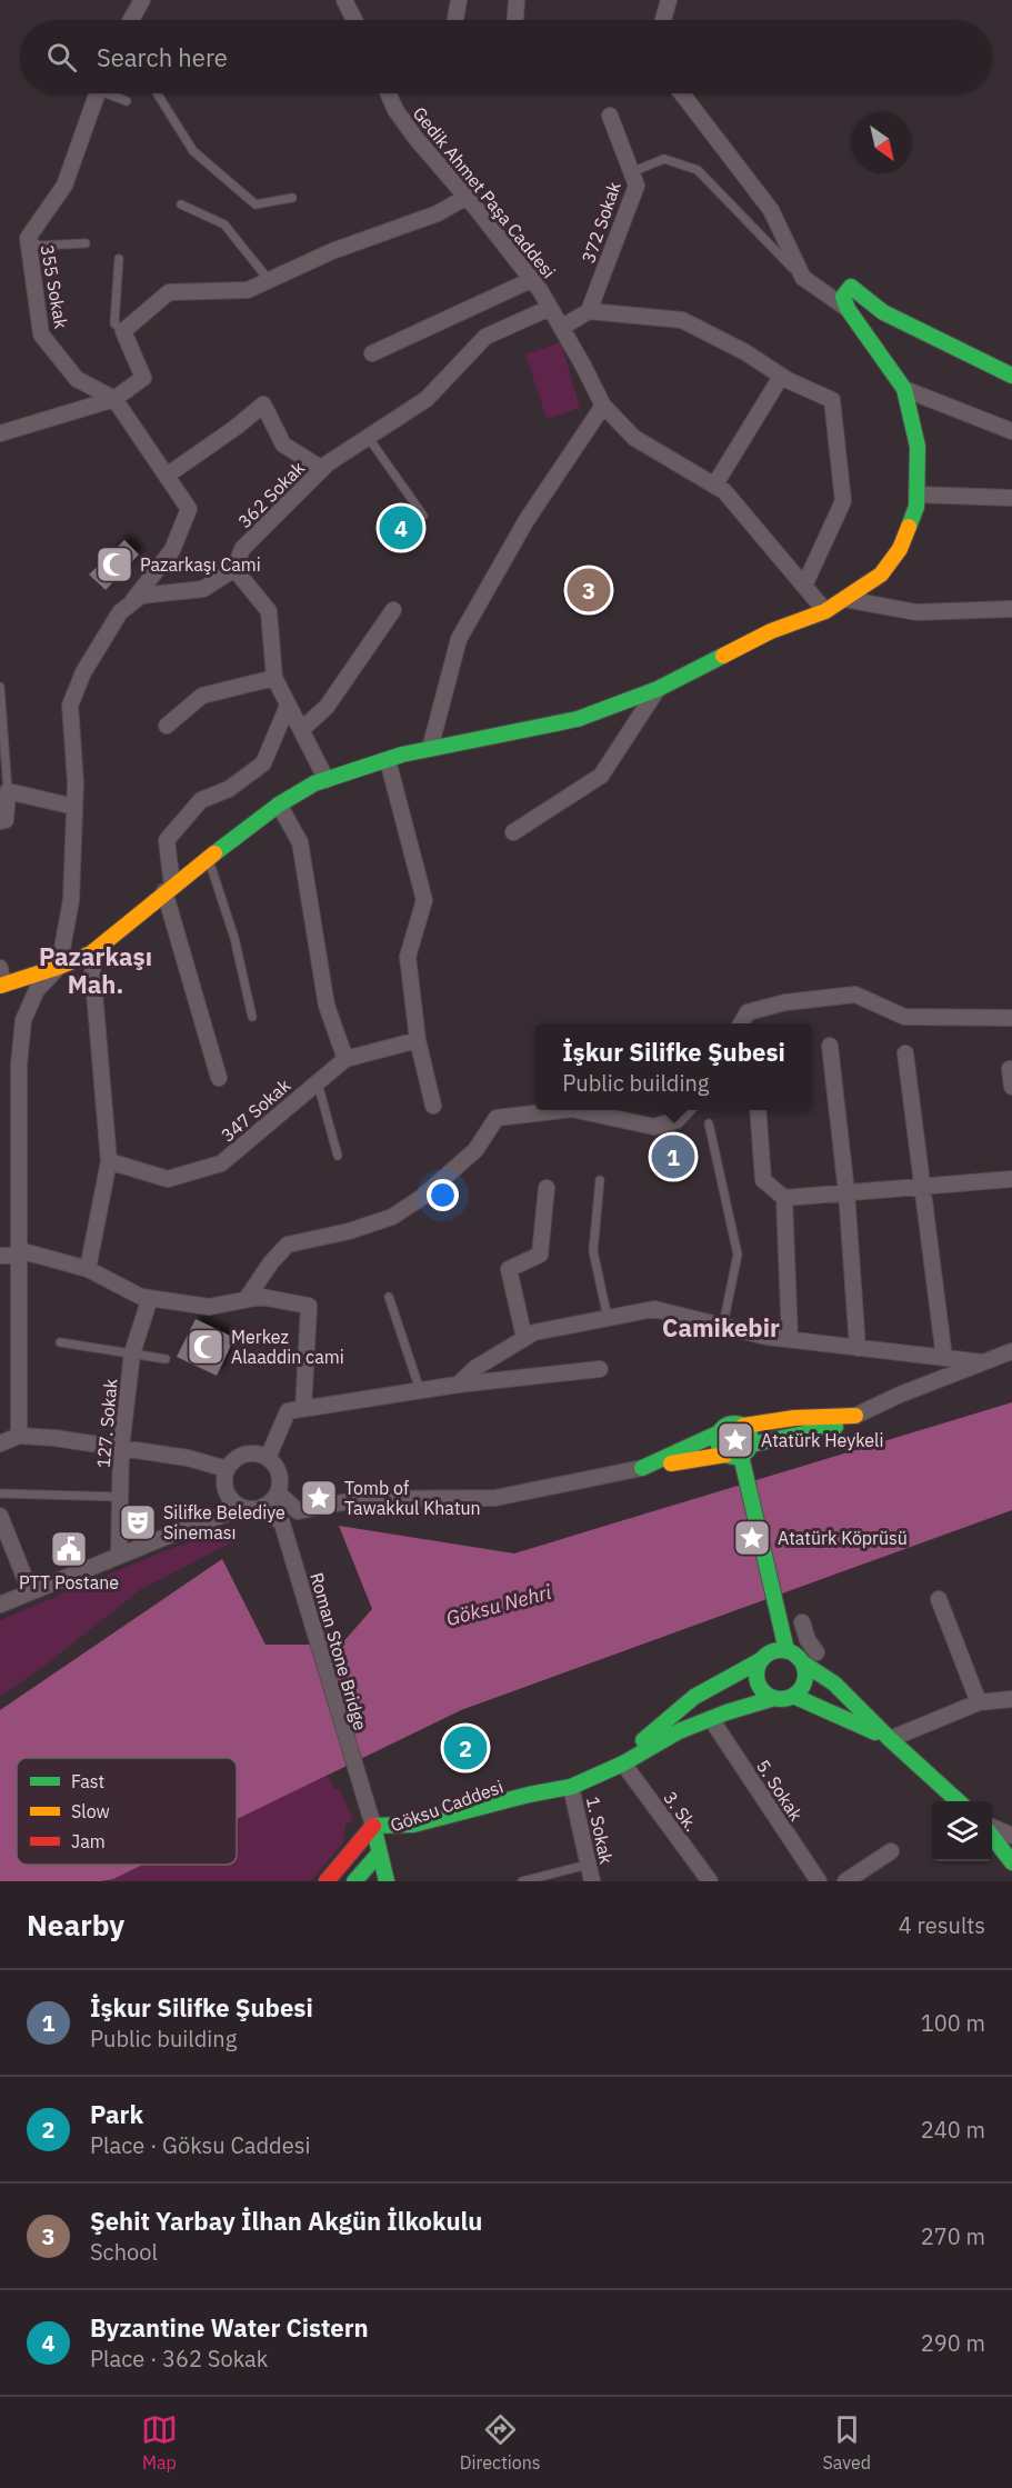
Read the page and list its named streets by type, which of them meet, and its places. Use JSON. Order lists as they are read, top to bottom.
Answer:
{
  "streets": {
    "main road": ["Göksu Caddesi"],
    "street": [
      "Gedik Ahmet Paşa Caddesi",
      "372 Sokak",
      "355 Sokak",
      "362 Sokak",
      "347 Sokak",
      "127. Sokak",
      "Roman Stone Bridge",
      "5. Sokak",
      "3. Sk.",
      "1. Sokak"
    ]
  },
  "crossings": [
    ["Gedik Ahmet Paşa Caddesi", "362 Sokak"],
    ["355 Sokak", "362 Sokak"],
    ["Roman Stone Bridge", "Göksu Caddesi"],
    ["5. Sokak", "Göksu Caddesi"],
    ["Göksu Caddesi", "3. Sk."],
    ["Göksu Caddesi", "1. Sokak"]
  ],
  "districts": ["Pazarkaşı Mah.", "Camikebir"],
  "water": ["Göksu Nehri"],
  "places": {
    "mosque": ["Pazarkaşı Cami", "Merkez Alaaddin cami"],
    "place": ["Atatürk Heykeli", "Tomb of Tawakkul Khatun", "Atatürk Köprüsü"],
    "theatre": ["Silifke Belediye Sineması"],
    "public building": ["PTT Postane"]
  },
  "legend": ["Fast", "Slow", "Jam"],
  "north": "bottom right",
  "page": {
    "search": "Search here",
    "pins": [
      "4",
      "3",
      "1",
      "2"
    ],
    "popup": ["İşkur Silifke Şubesi", "Public building"],
    "heading": ["Nearby", "4 results"],
    "list": [
      {
        "mark": "1",
        "name": "İşkur Silifke Şubesi",
        "note": "Public building",
        "value": "100 m"
      },
      {
        "mark": "2",
        "name": "Park",
        "note": "Place · Göksu Caddesi",
        "value": "240 m"
      },
      {
        "mark": "3",
        "name": "Şehit Yarbay İlhan Akgün İlkokulu",
        "note": "School",
        "value": "270 m"
      },
      {
        "mark": "4",
        "name": "Byzantine Water Cistern",
        "note": "Place · 362 Sokak",
        "value": "290 m"
      }
    ],
    "nav": ["Map", "Directions", "Saved"]
  }
}
